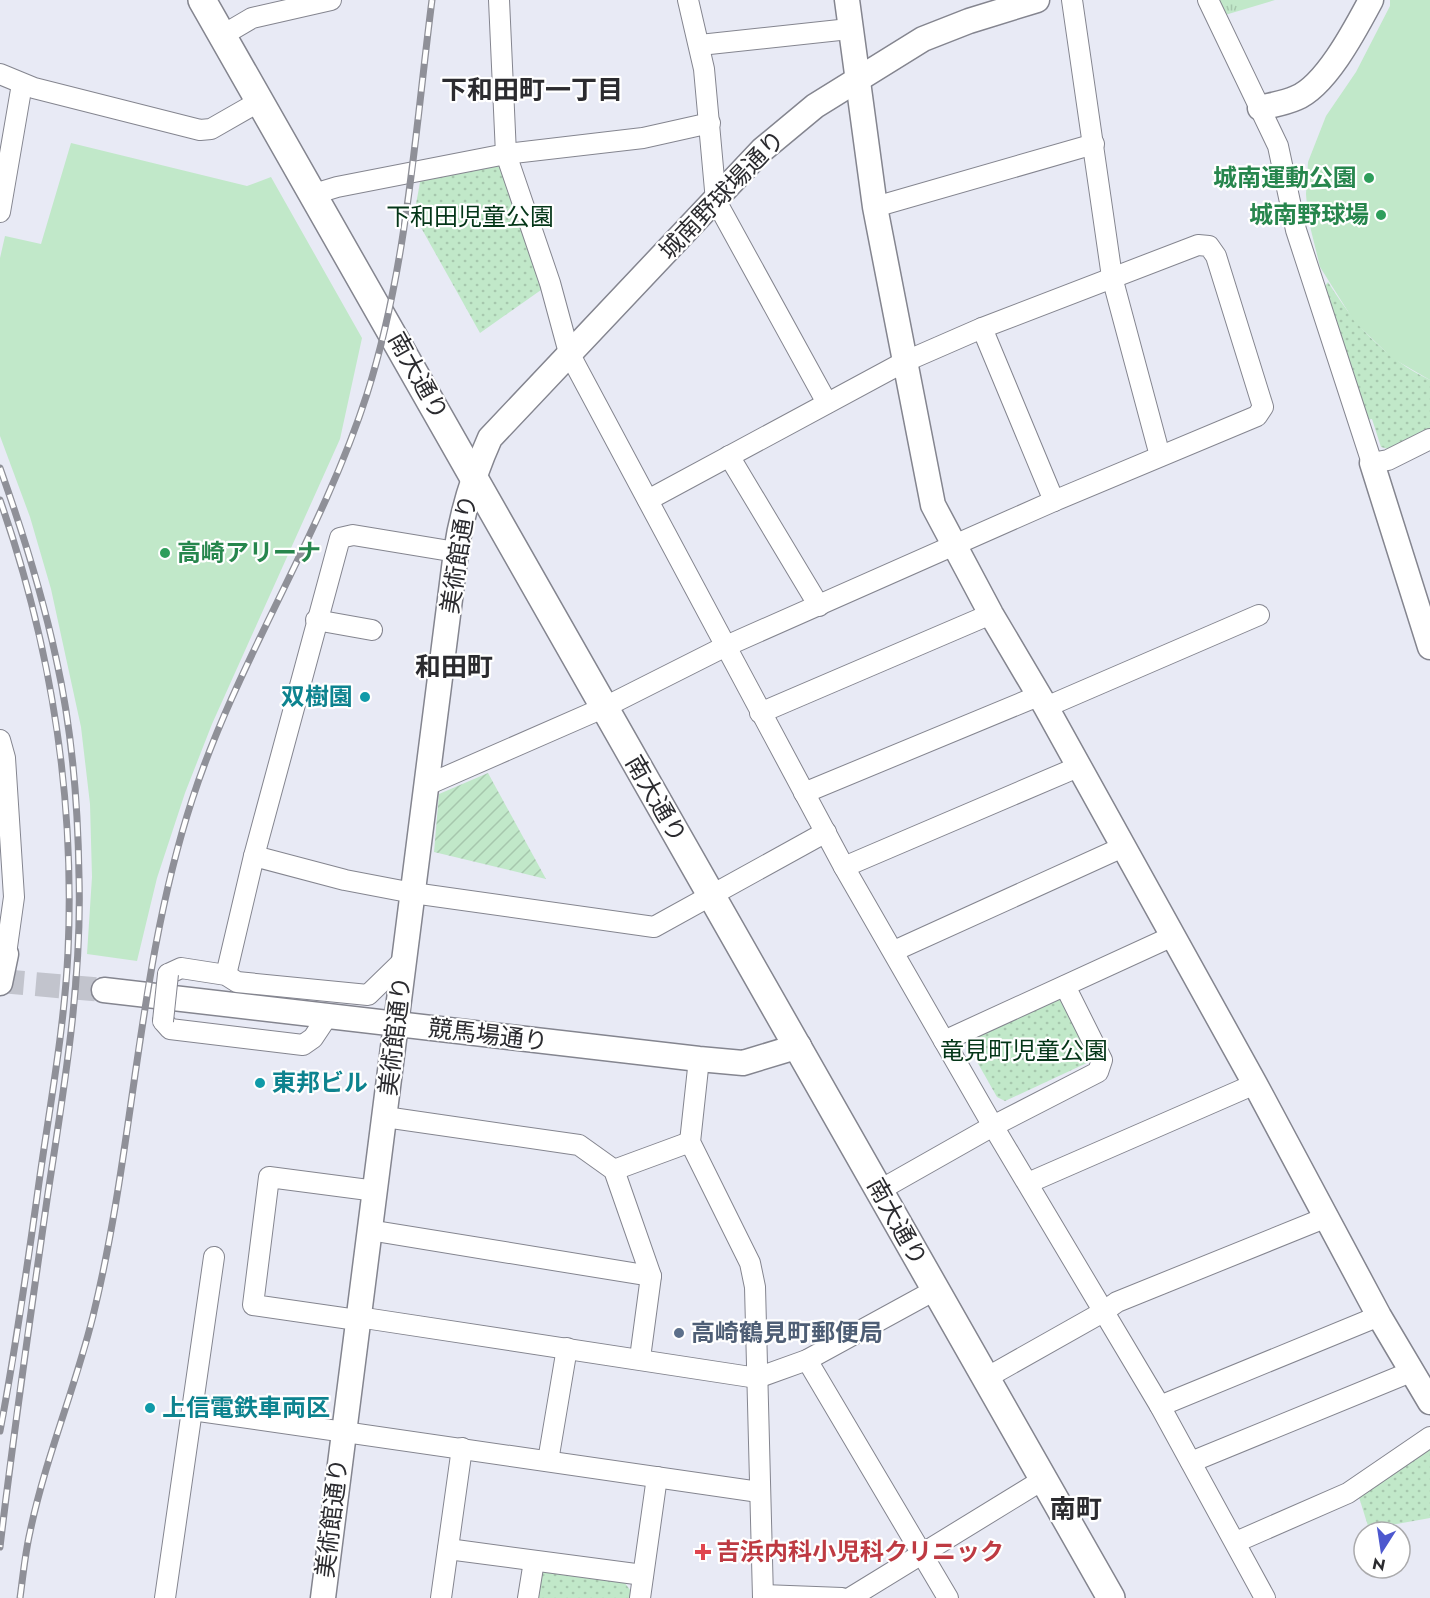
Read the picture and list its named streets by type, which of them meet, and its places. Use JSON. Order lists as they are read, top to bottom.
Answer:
{
  "streets": {
    "main road": ["南大通り"],
    "street": ["城南野球場通り", "美術館通り", "競馬場通り"]
  },
  "crossings": [
    ["城南野球場通り", "南大通り"],
    ["城南野球場通り", "美術館通り"],
    ["南大通り", "美術館通り"],
    ["南大通り", "競馬場通り"],
    ["美術館通り", "競馬場通り"]
  ],
  "districts": ["下和田町一丁目", "和田町", "南町"],
  "parks": ["下和田児童公園", "竜見町児童公園"],
  "places": {
    "other": [
      "城南運動公園",
      "城南野球場",
      "高崎アリーナ",
      "双樹園",
      "東邦ビル",
      "高崎鶴見町郵便局",
      "上信電鉄車両区"
    ],
    "health": ["吉浜内科小児科クリニック"]
  },
  "north": "bottom"
}
